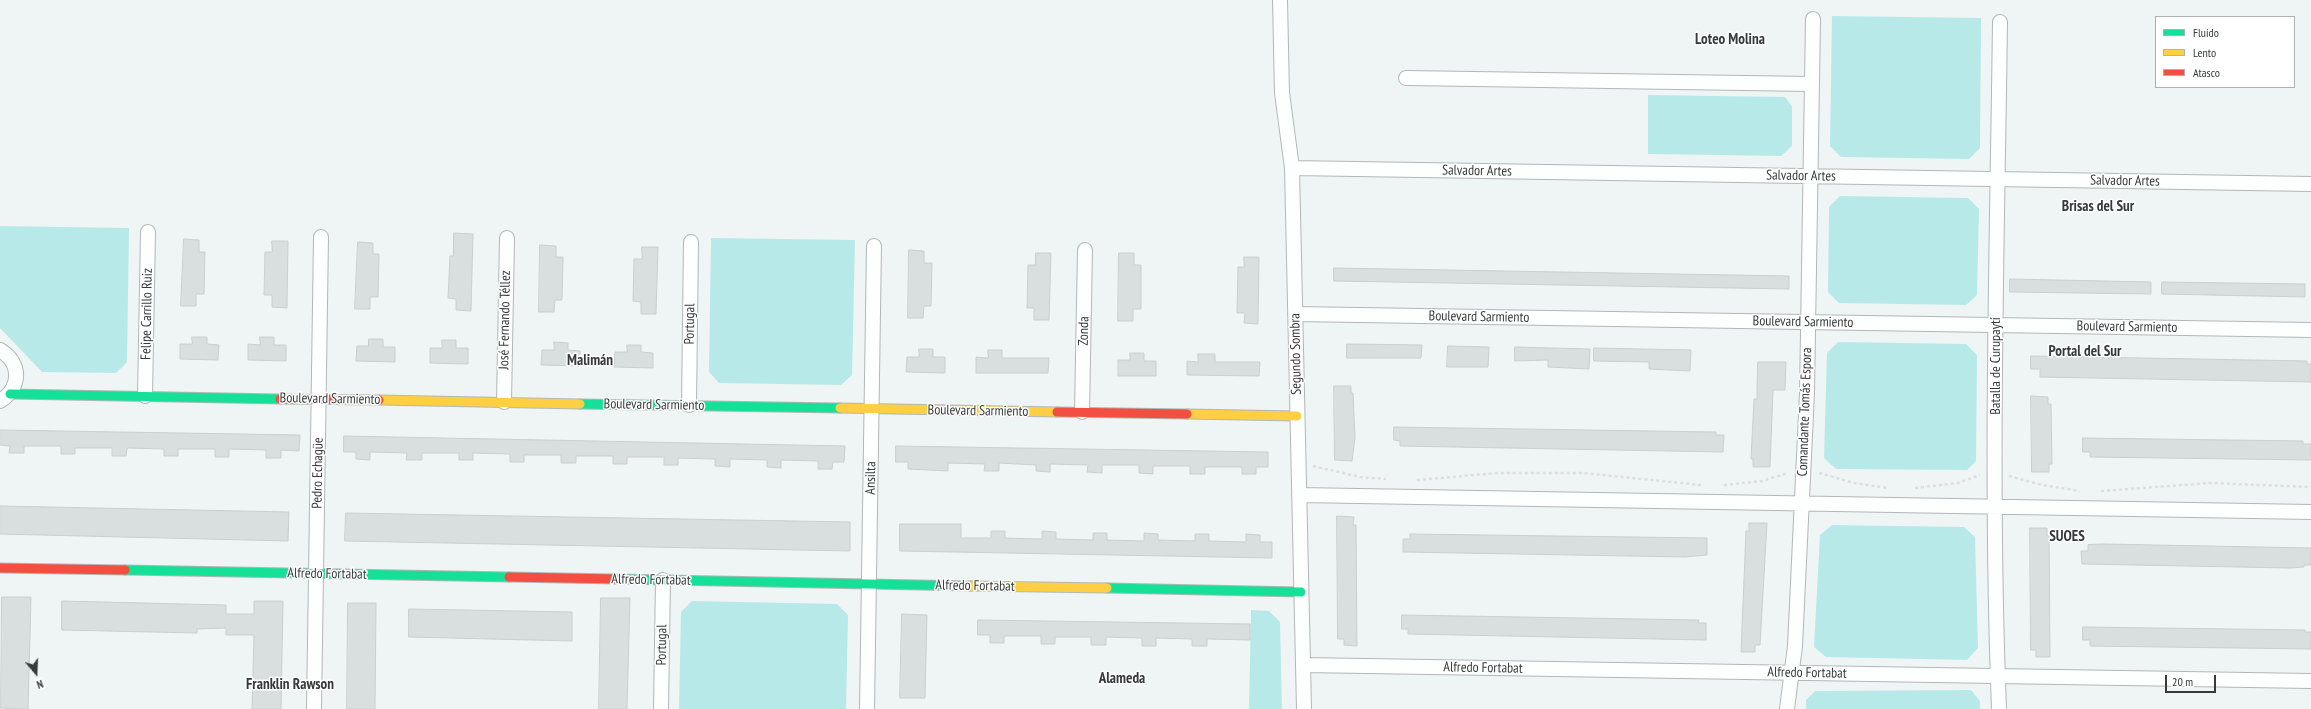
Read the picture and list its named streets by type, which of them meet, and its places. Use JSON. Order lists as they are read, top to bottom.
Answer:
{
  "streets": {
    "street": [
      "Salvador Artes",
      "Felipe Carrillo Ruiz",
      "Boulevard Sarmiento",
      "José Fernando Téllez",
      "Portugal",
      "Zonda",
      "Segundo Sombra",
      "Batalla de Curupaytí",
      "Comandante Tomás Espora",
      "Pedro Echagüe",
      "Ansilta",
      "Alfredo Fortabat"
    ]
  },
  "crossings": [
    ["Salvador Artes", "Segundo Sombra"],
    ["Salvador Artes", "Batalla de Curupaytí"],
    ["Salvador Artes", "Comandante Tomás Espora"],
    ["Felipe Carrillo Ruiz", "Boulevard Sarmiento"],
    ["Boulevard Sarmiento", "José Fernando Téllez"],
    ["Boulevard Sarmiento", "Portugal"],
    ["Boulevard Sarmiento", "Zonda"],
    ["Boulevard Sarmiento", "Segundo Sombra"],
    ["Boulevard Sarmiento", "Batalla de Curupaytí"],
    ["Boulevard Sarmiento", "Comandante Tomás Espora"],
    ["Boulevard Sarmiento", "Pedro Echagüe"],
    ["Boulevard Sarmiento", "Ansilta"],
    ["Portugal", "Alfredo Fortabat"],
    ["Segundo Sombra", "Alfredo Fortabat"],
    ["Batalla de Curupaytí", "Alfredo Fortabat"],
    ["Comandante Tomás Espora", "Alfredo Fortabat"],
    ["Pedro Echagüe", "Alfredo Fortabat"],
    ["Ansilta", "Alfredo Fortabat"]
  ],
  "districts": [
    "Loteo Molina",
    "Brisas del Sur",
    "Portal del Sur",
    "Malimán",
    "SUOES",
    "Alameda",
    "Franklin Rawson"
  ],
  "legend": ["Fluido", "Lento", "Atasco"],
  "scale_bar": "20 m",
  "north": "bottom"
}
